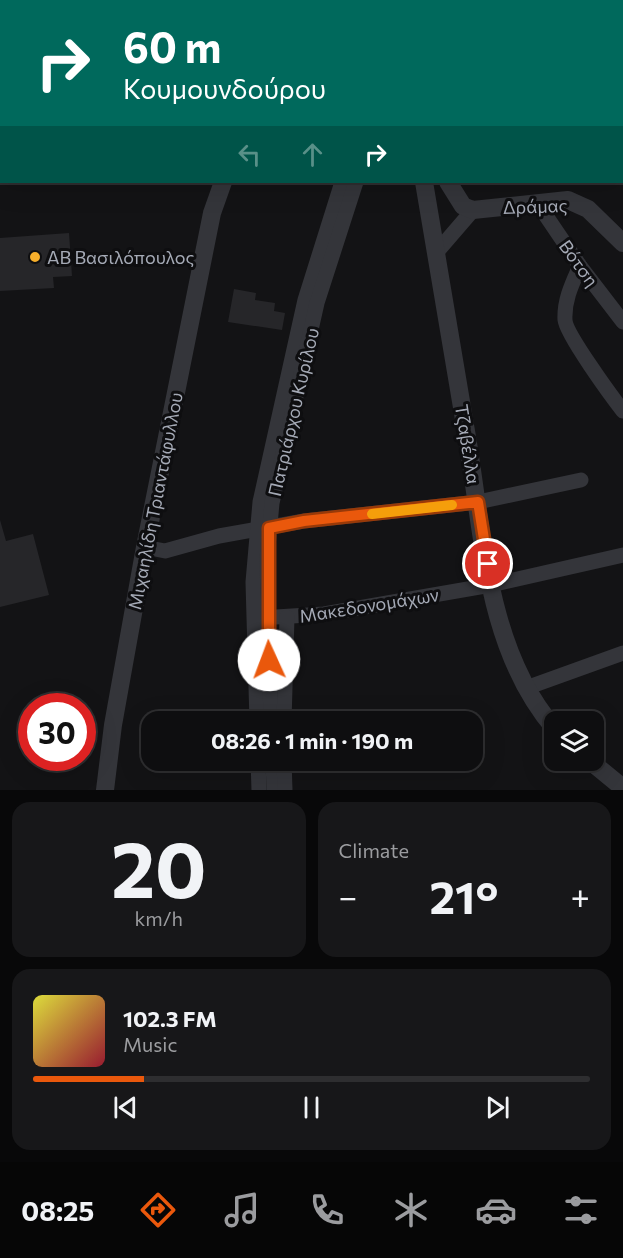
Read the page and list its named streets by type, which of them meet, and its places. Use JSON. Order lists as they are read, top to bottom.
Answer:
{
  "streets": {
    "street": [
      "Δράμας",
      "Βότση",
      "Πατριάρχου Κυρίλου",
      "Τζαβέλλα",
      "Μιχαηλίδη Τριαντάφυλλου",
      "Μακεδονομάχων"
    ]
  },
  "crossings": [
    ["Δράμας", "Βότση"],
    ["Πατριάρχου Κυρίλου", "Μακεδονομάχων"],
    ["Τζαβέλλα", "Μακεδονομάχων"]
  ],
  "places": ["ΑΒ Βασιλόπουλος"],
  "page": {
    "turn": ["60 m", "Κουμουνδούρου"],
    "limit": "30",
    "trip": "08:26 · 1 min · 190 m",
    "tile": [
      ["20", "km/h"],
      "Climate"
    ],
    "heat": ["−", "21°", "+"],
    "song": ["102.3 FM", "Music"],
    "tabs": "08:25"
  }
}
